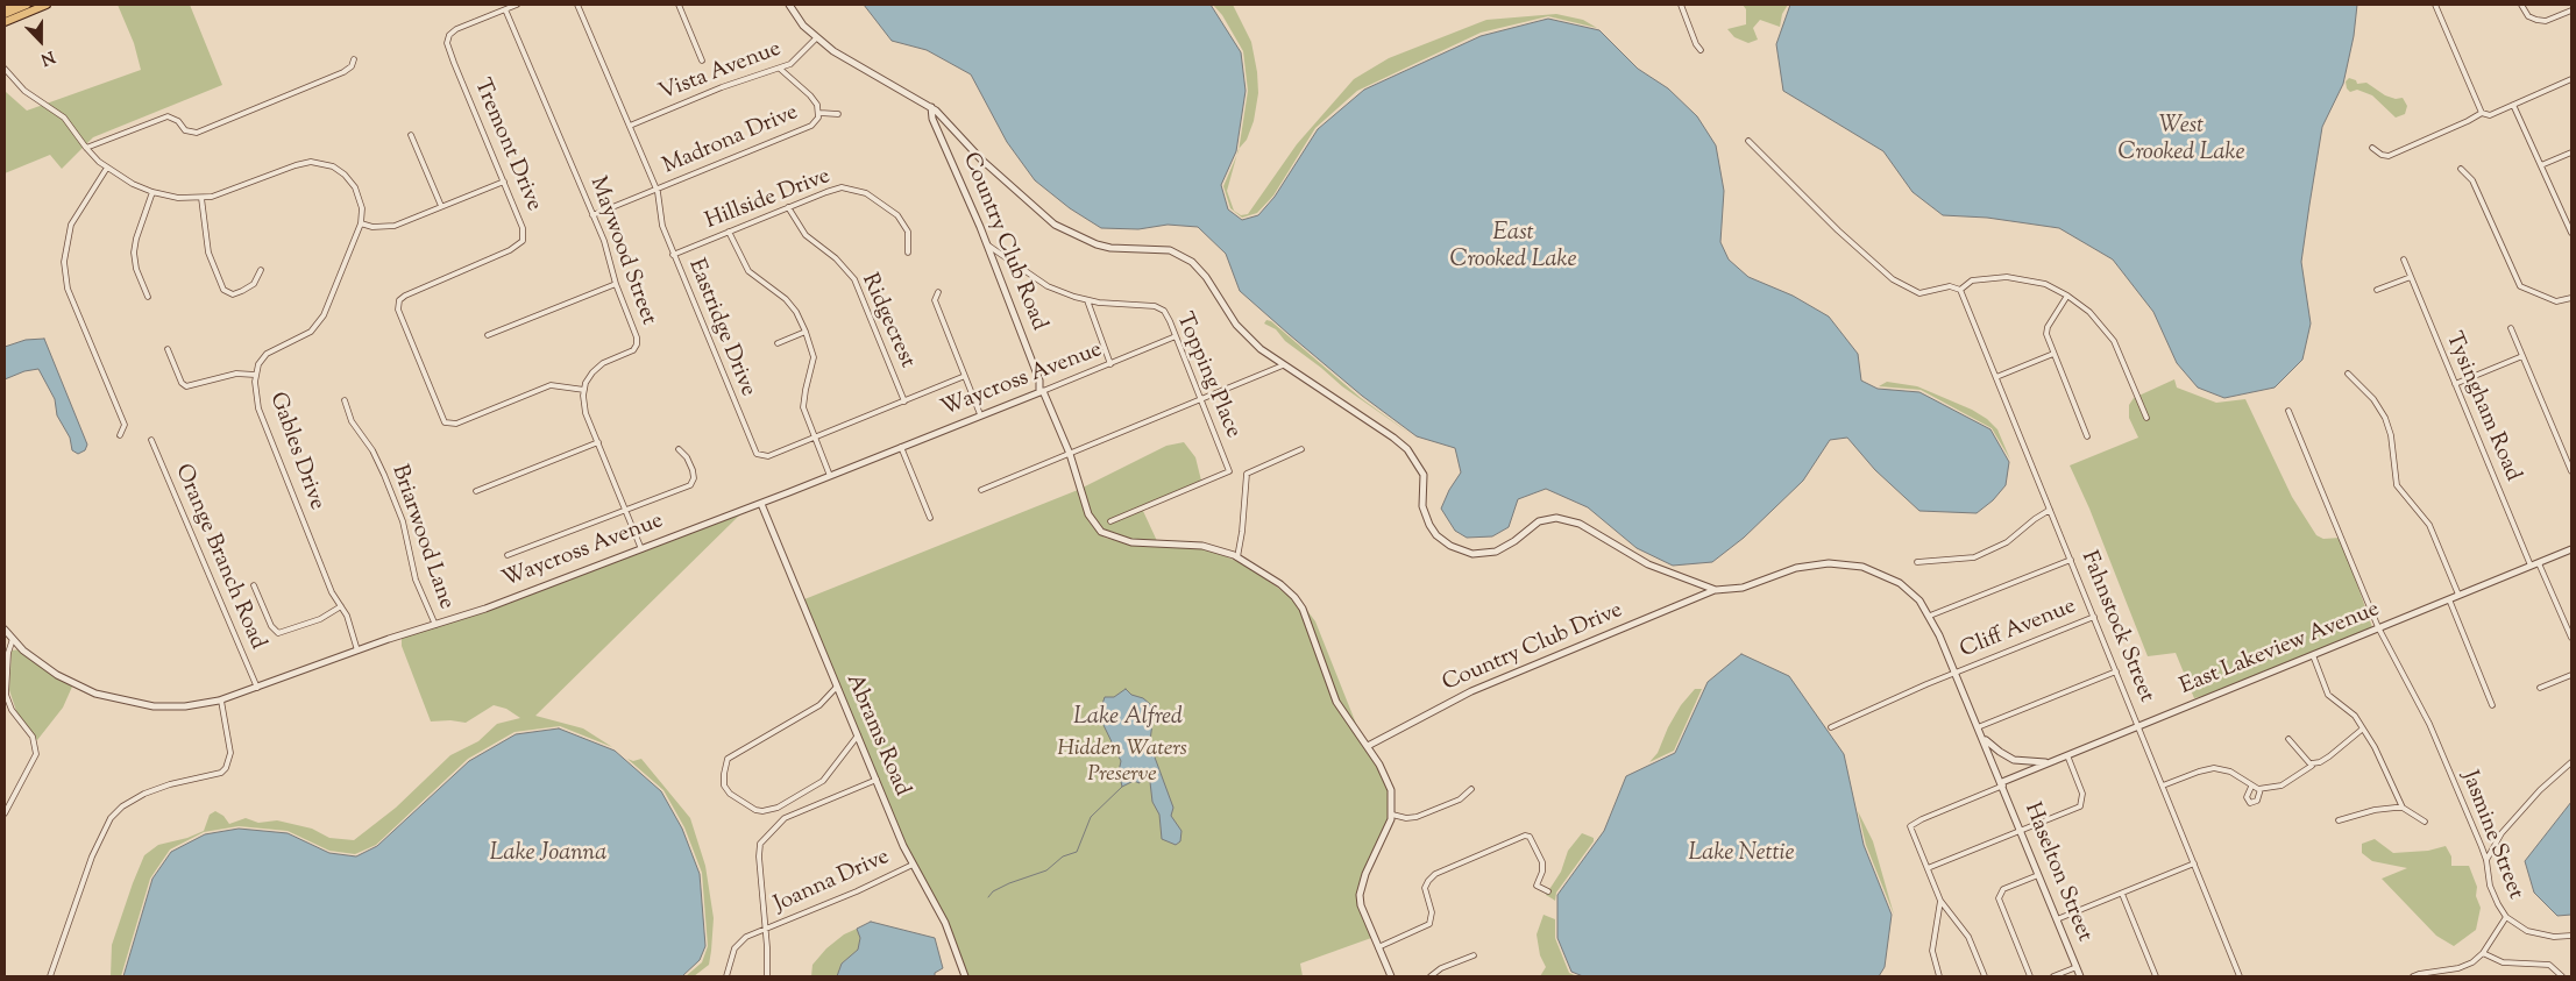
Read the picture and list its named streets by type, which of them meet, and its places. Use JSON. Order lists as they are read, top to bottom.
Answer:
{
  "streets": {
    "street": [
      "Vista Avenue",
      "Madrona Drive",
      "Tremont Drive",
      "Hillside Drive",
      "Country Club Road",
      "Maywood Street",
      "Ridgecrest",
      "Eastridge Drive",
      "Topping Place",
      "Waycross Avenue",
      "Tysingham Road",
      "Gables Drive",
      "Briarwood Lane",
      "Orange Branch Road",
      "Fahnstock Street",
      "Cliff Avenue",
      "Country Club Drive",
      "East Lakeview Avenue",
      "Abrams Road",
      "Jasmine Street",
      "Haselton Street",
      "Joanna Drive"
    ]
  },
  "crossings": [
    ["Vista Avenue", "Madrona Drive"],
    ["Vista Avenue", "Eastridge Drive"],
    ["Madrona Drive", "Maywood Street"],
    ["Madrona Drive", "Eastridge Drive"],
    ["Tremont Drive", "Maywood Street"],
    ["Hillside Drive", "Ridgecrest"],
    ["Hillside Drive", "Eastridge Drive"],
    ["Country Club Road", "Topping Place"],
    ["Country Club Road", "Waycross Avenue"],
    ["Country Club Road", "Country Club Drive"],
    ["Ridgecrest", "Eastridge Drive"],
    ["Topping Place", "Waycross Avenue"],
    ["Waycross Avenue", "Gables Drive"],
    ["Waycross Avenue", "Briarwood Lane"],
    ["Waycross Avenue", "Orange Branch Road"],
    ["Waycross Avenue", "Abrams Road"],
    ["Tysingham Road", "East Lakeview Avenue"],
    ["Fahnstock Street", "Cliff Avenue"],
    ["Fahnstock Street", "East Lakeview Avenue"],
    ["Cliff Avenue", "Haselton Street"],
    ["Country Club Drive", "Haselton Street"],
    ["East Lakeview Avenue", "Jasmine Street"],
    ["East Lakeview Avenue", "Haselton Street"],
    ["Abrams Road", "Joanna Drive"]
  ],
  "water": [
    "West Crooked Lake",
    "East Crooked Lake",
    "Lake Alfred",
    "Lake Joanna",
    "Lake Nettie"
  ],
  "parks": ["Hidden Waters Preserve"],
  "north": "bottom"
}
